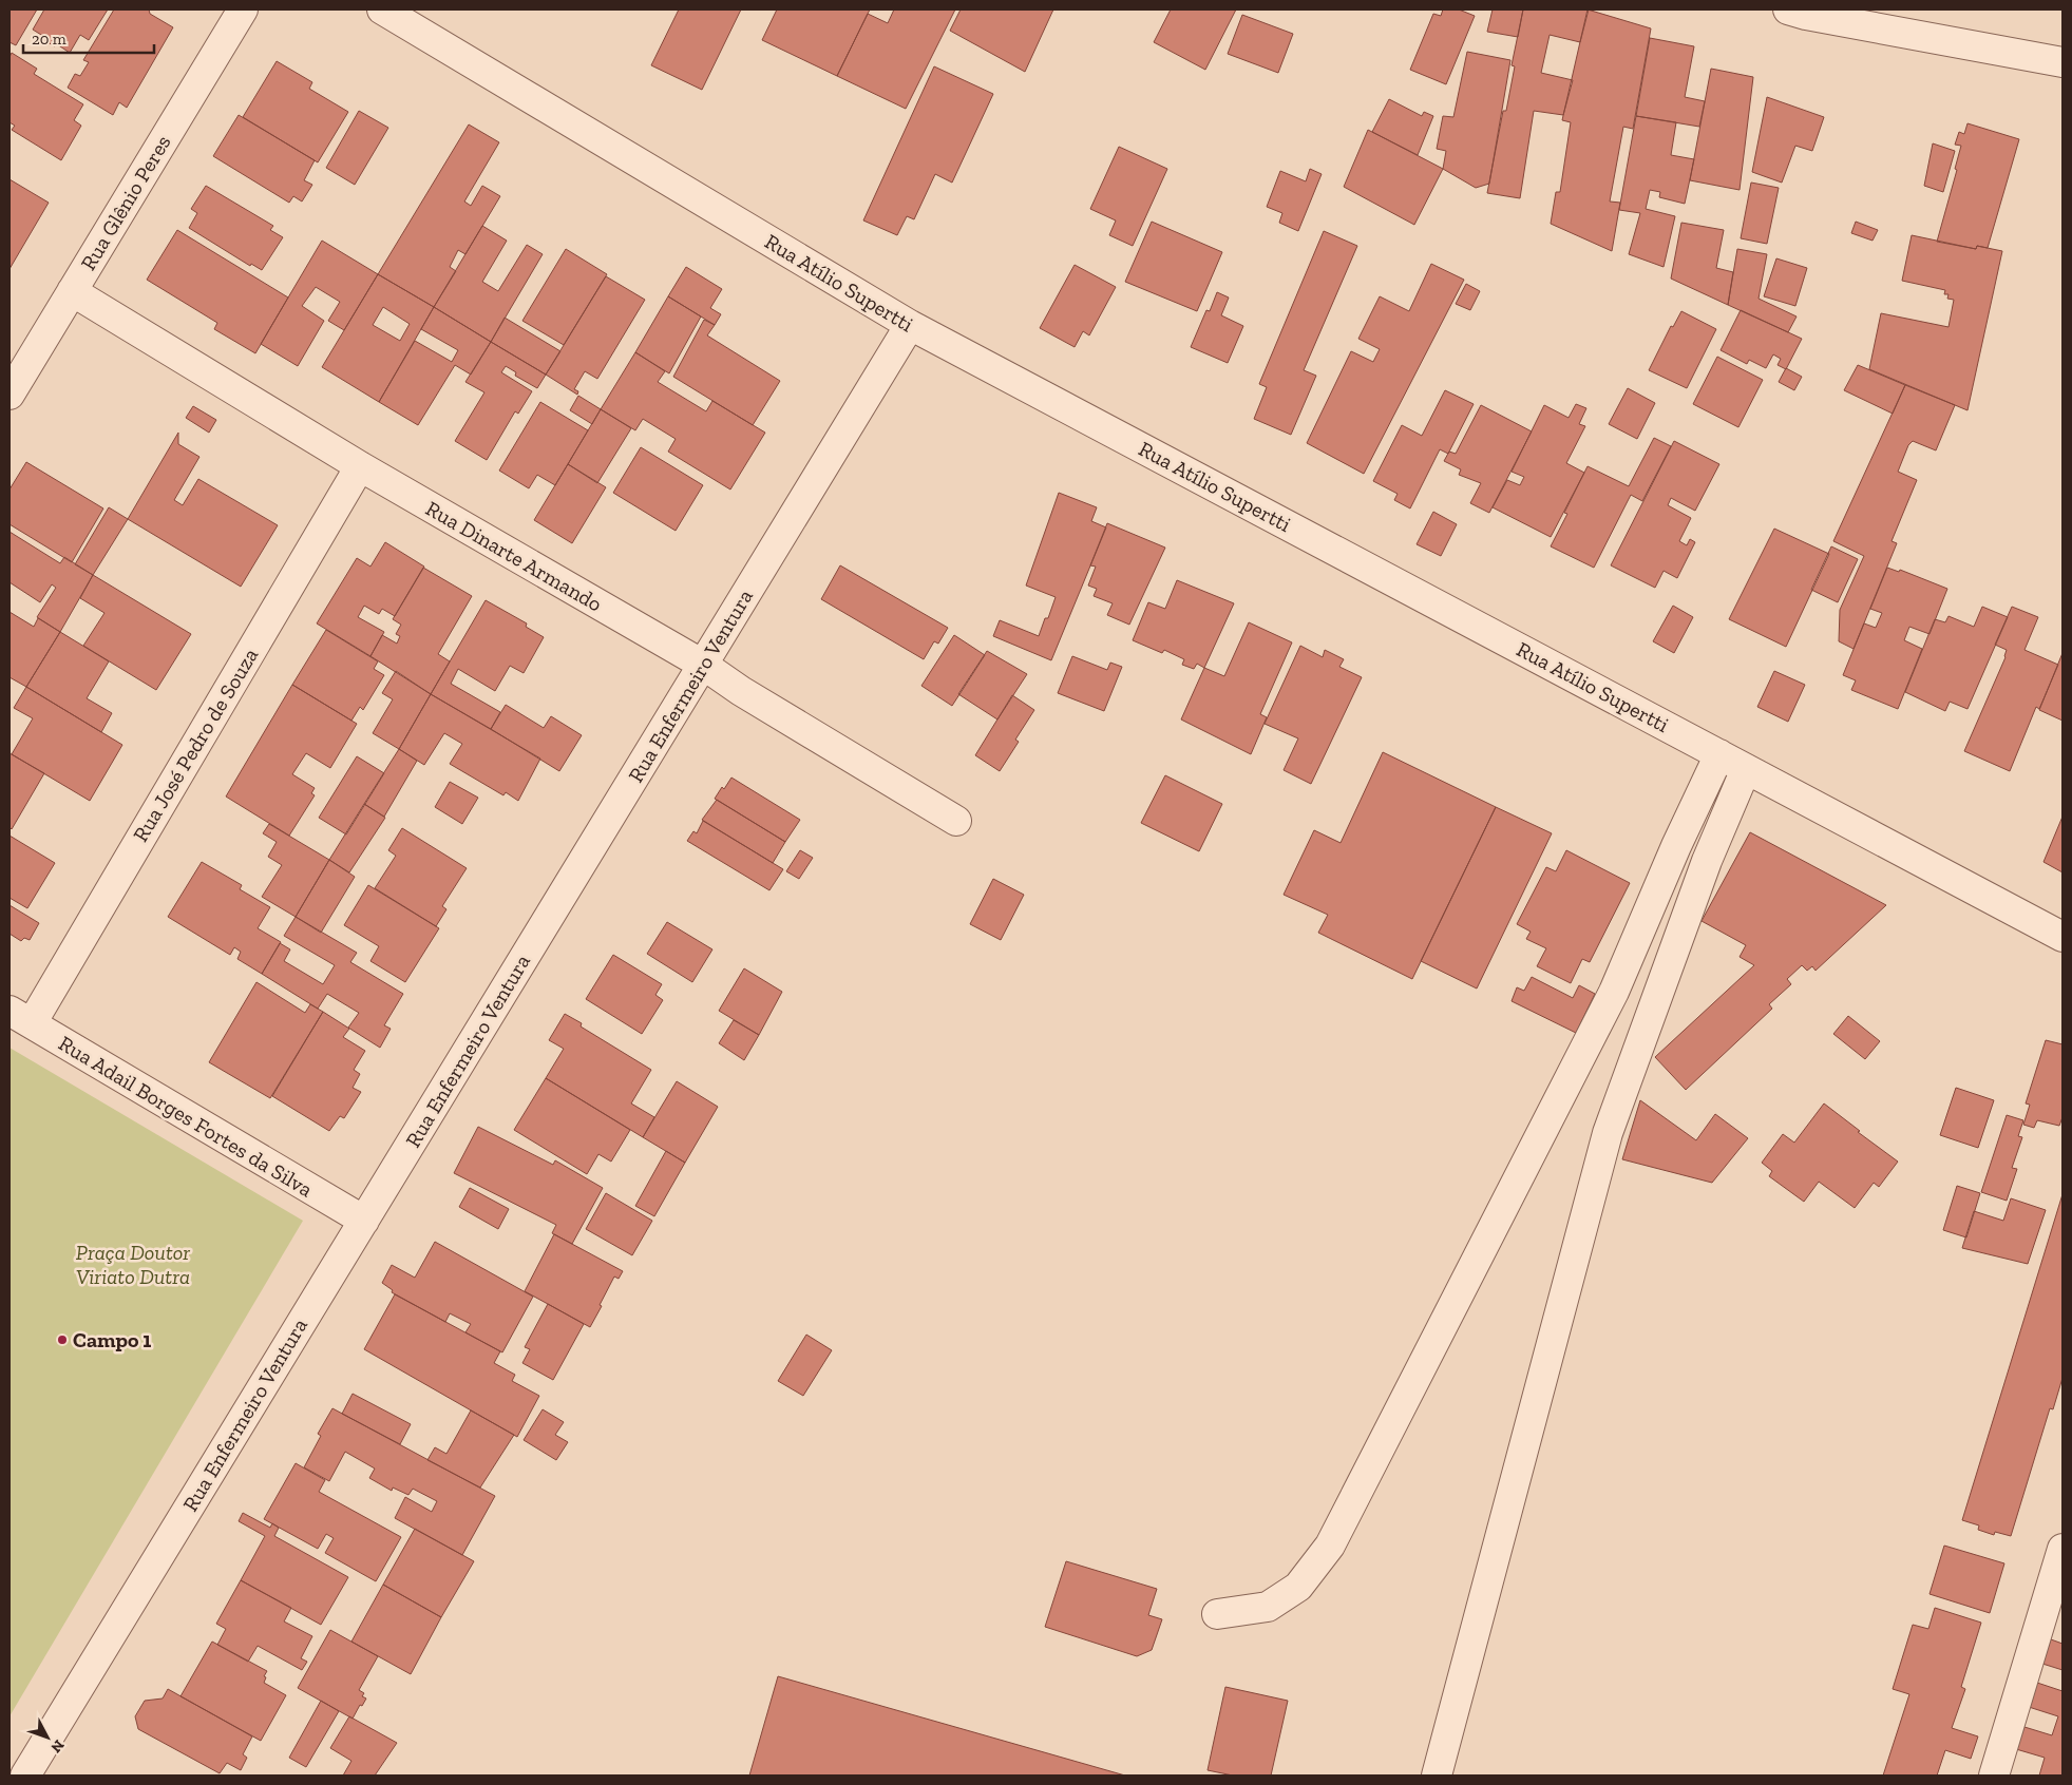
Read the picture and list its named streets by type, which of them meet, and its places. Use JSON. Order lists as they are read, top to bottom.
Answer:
{
  "streets": {
    "street": [
      "Rua Glênio Peres",
      "Rua Atílio Supertti",
      "Rua Dinarte Armando",
      "Rua Enfermeiro Ventura",
      "Rua José Pedro de Souza",
      "Rua Adail Borges Fortes da Silva"
    ]
  },
  "crossings": [
    ["Rua Glênio Peres", "Rua Dinarte Armando"],
    ["Rua Atílio Supertti", "Rua Enfermeiro Ventura"],
    ["Rua Dinarte Armando", "Rua Enfermeiro Ventura"],
    ["Rua Dinarte Armando", "Rua José Pedro de Souza"],
    ["Rua Enfermeiro Ventura", "Rua Adail Borges Fortes da Silva"],
    ["Rua José Pedro de Souza", "Rua Adail Borges Fortes da Silva"]
  ],
  "parks": ["Praça Doutor Viriato Dutra"],
  "places": ["Campo 1"],
  "scale_bar": "20 m",
  "north": "bottom right"
}
